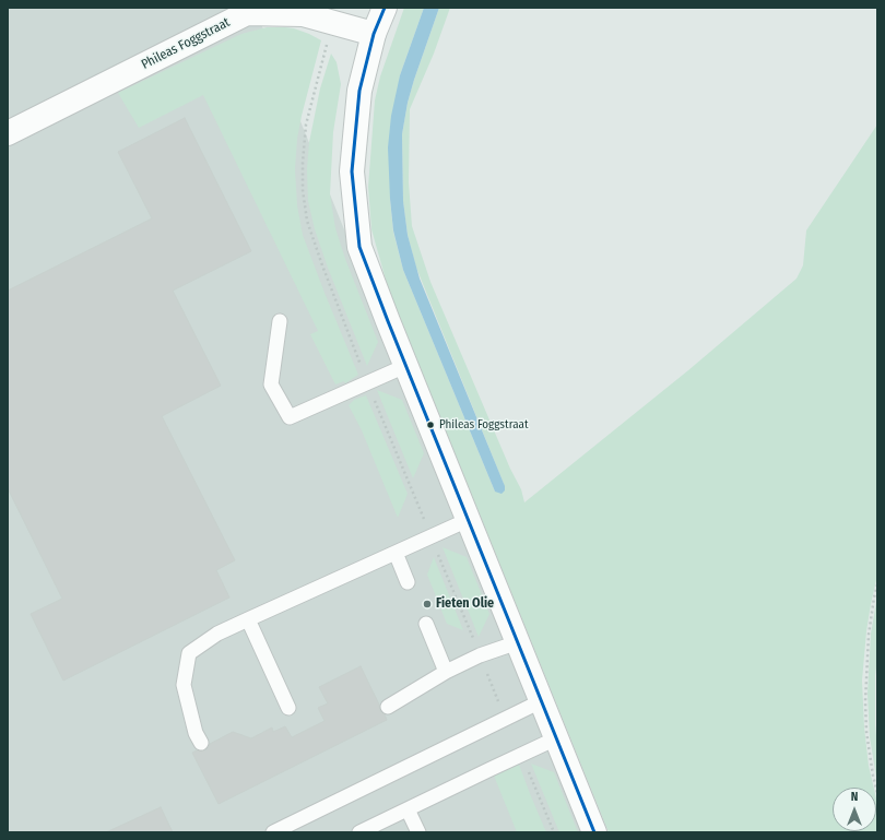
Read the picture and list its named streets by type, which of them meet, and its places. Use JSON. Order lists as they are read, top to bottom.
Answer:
{
  "streets": {
    "street": ["Phileas Foggstraat"]
  },
  "places": ["Phileas Foggstraat", "Fieten Olie"],
  "north": "top"
}
